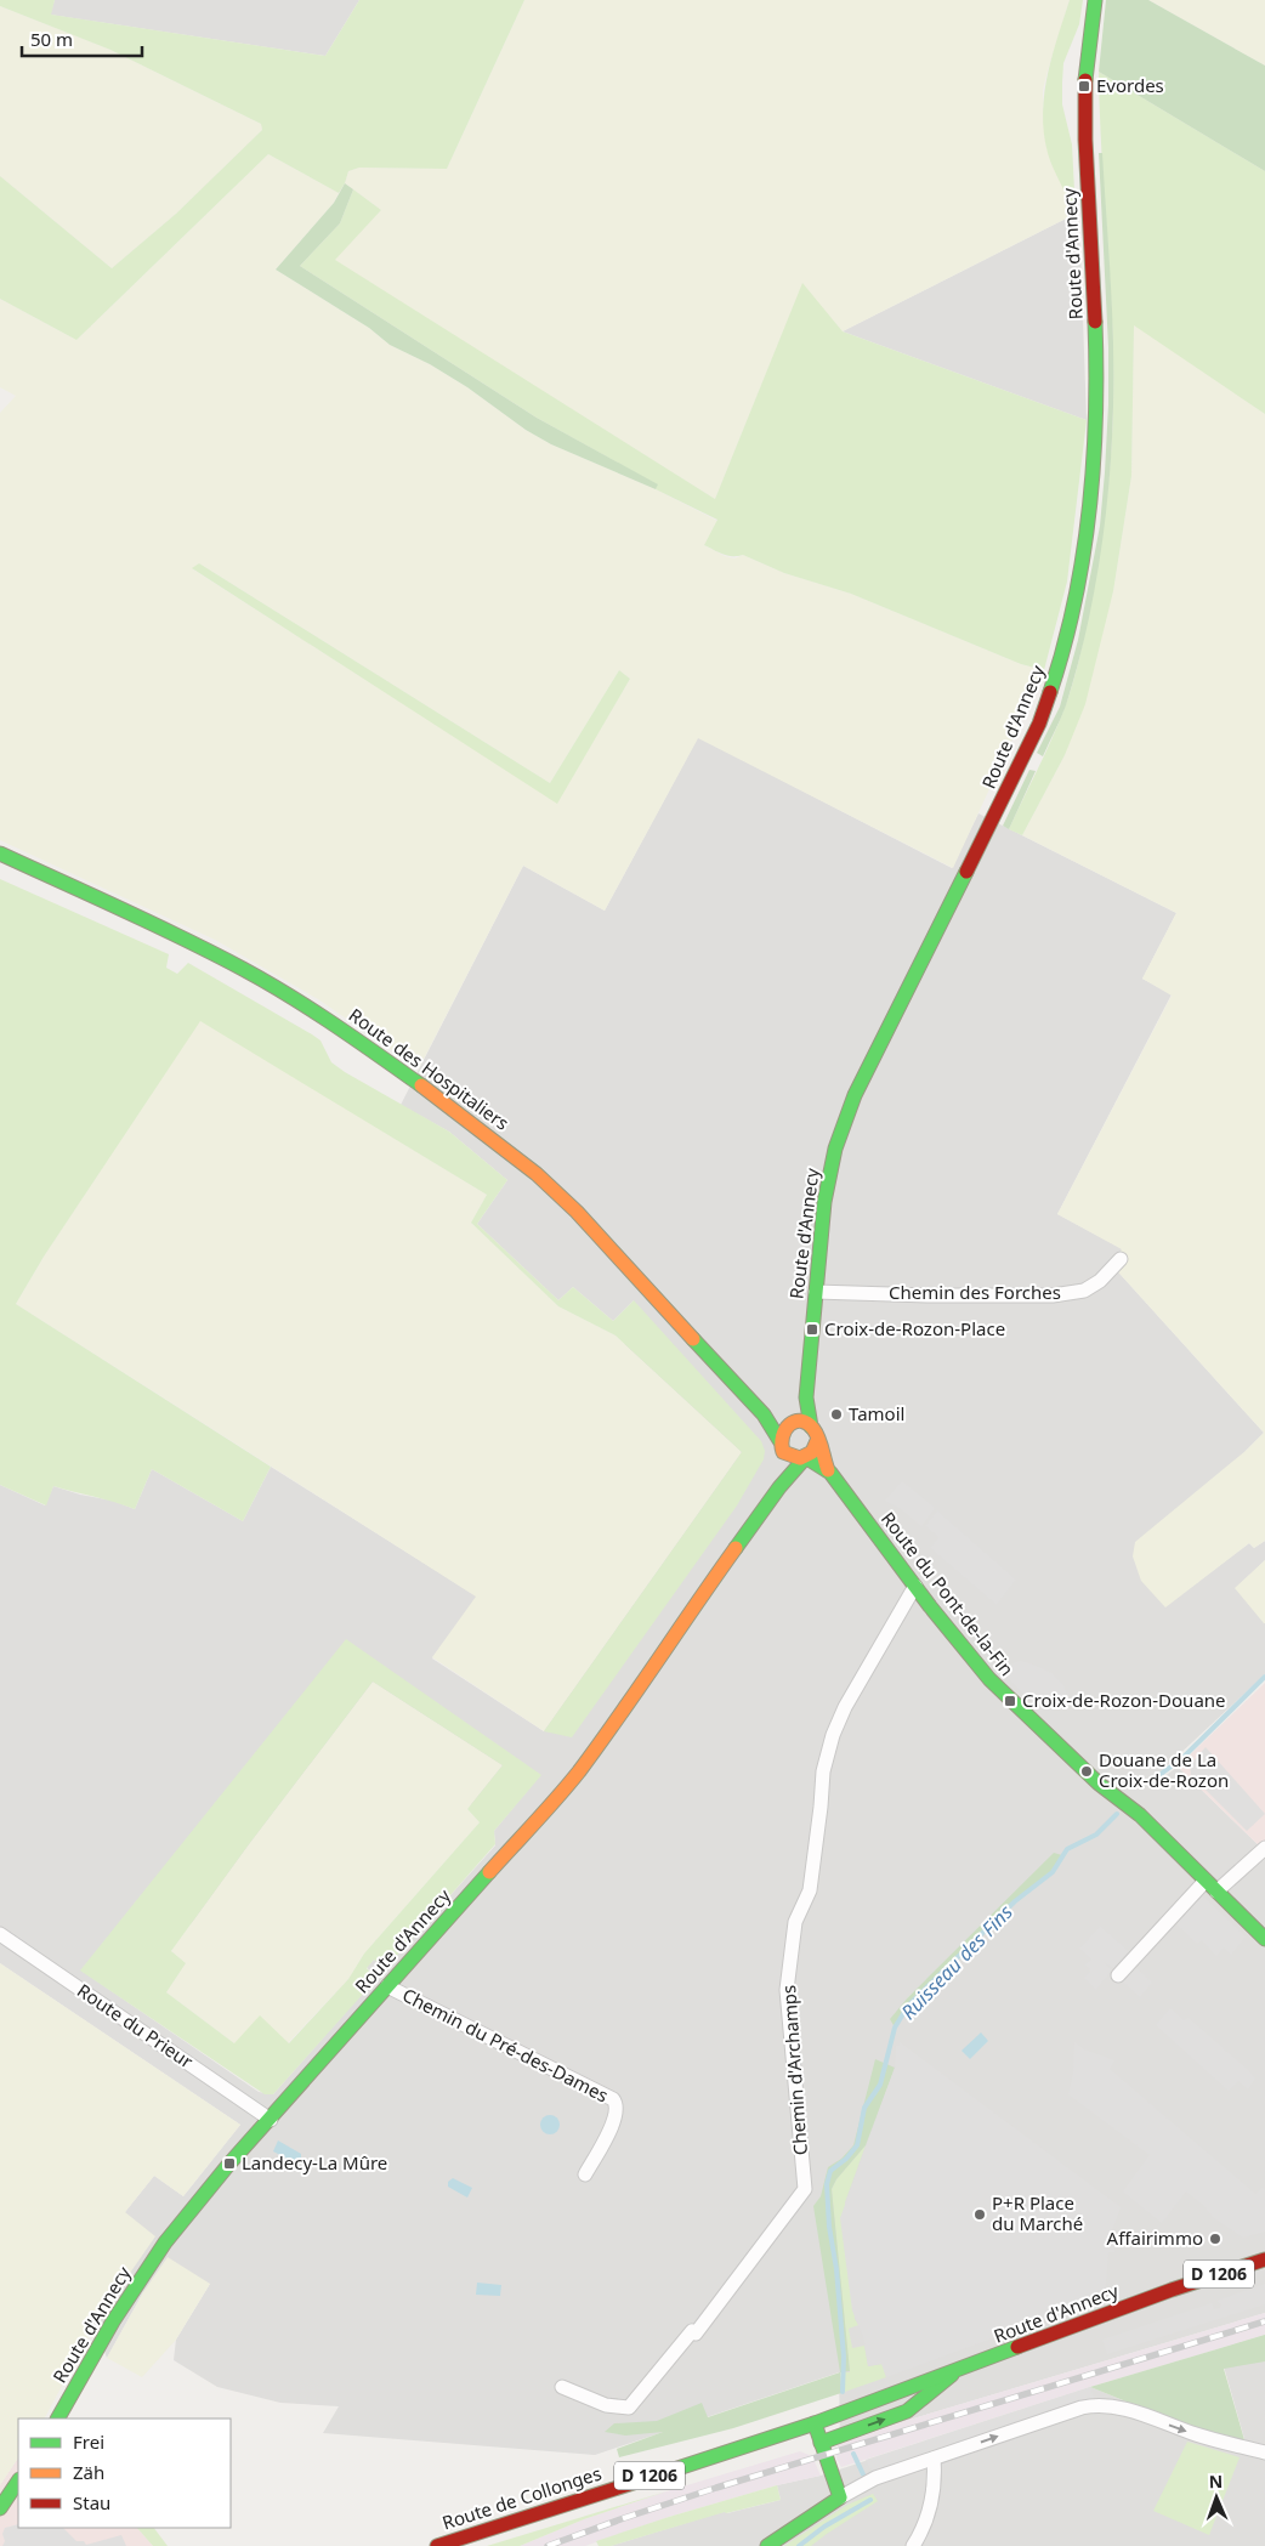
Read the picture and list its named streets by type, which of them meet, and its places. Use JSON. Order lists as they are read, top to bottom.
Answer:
{
  "streets": {
    "main road": [
      "Route d'Annecy",
      "Route des Hospitaliers",
      "Route du Pont-de-la-Fin",
      "D 1206",
      "Route de Collonges"
    ],
    "street": [
      "Chemin des Forches",
      "Route du Prieur",
      "Chemin du Pré-des-Dames",
      "Chemin d'Archamps"
    ]
  },
  "crossings": [
    ["Route d'Annecy", "Route des Hospitaliers"],
    ["Route d'Annecy", "Chemin des Forches"],
    ["Route d'Annecy", "Route du Pont-de-la-Fin"],
    ["Route d'Annecy", "Route du Prieur"],
    ["Route d'Annecy", "Chemin du Pré-des-Dames"],
    ["Route d'Annecy", "Route de Collonges"],
    ["Route des Hospitaliers", "Route du Pont-de-la-Fin"],
    ["Route du Pont-de-la-Fin", "Chemin d'Archamps"]
  ],
  "water": ["Ruisseau des Fins"],
  "places": {
    "transit": [
      "Evordes",
      "Croix-de-Rozon-Place",
      "Croix-de-Rozon-Douane",
      "Landecy-La Mûre"
    ],
    "other": [
      "Tamoil",
      "Douane de La Croix-de-Rozon",
      "P+R Place du Marché",
      "Affairimmo"
    ]
  },
  "legend": ["Frei", "Zäh", "Stau"],
  "scale_bar": "50 m",
  "north": "top"
}
